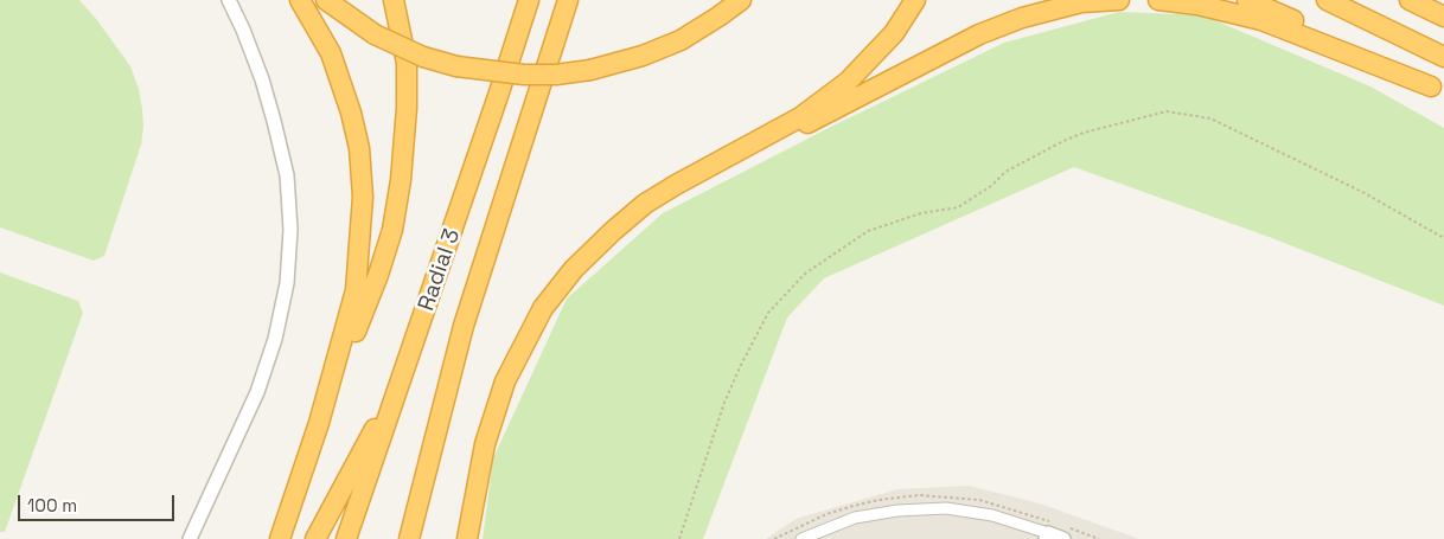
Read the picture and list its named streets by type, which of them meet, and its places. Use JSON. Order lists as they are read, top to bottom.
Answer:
{
  "streets": {
    "highway": ["Radial 3"]
  },
  "scale_bar": "100 m"
}
